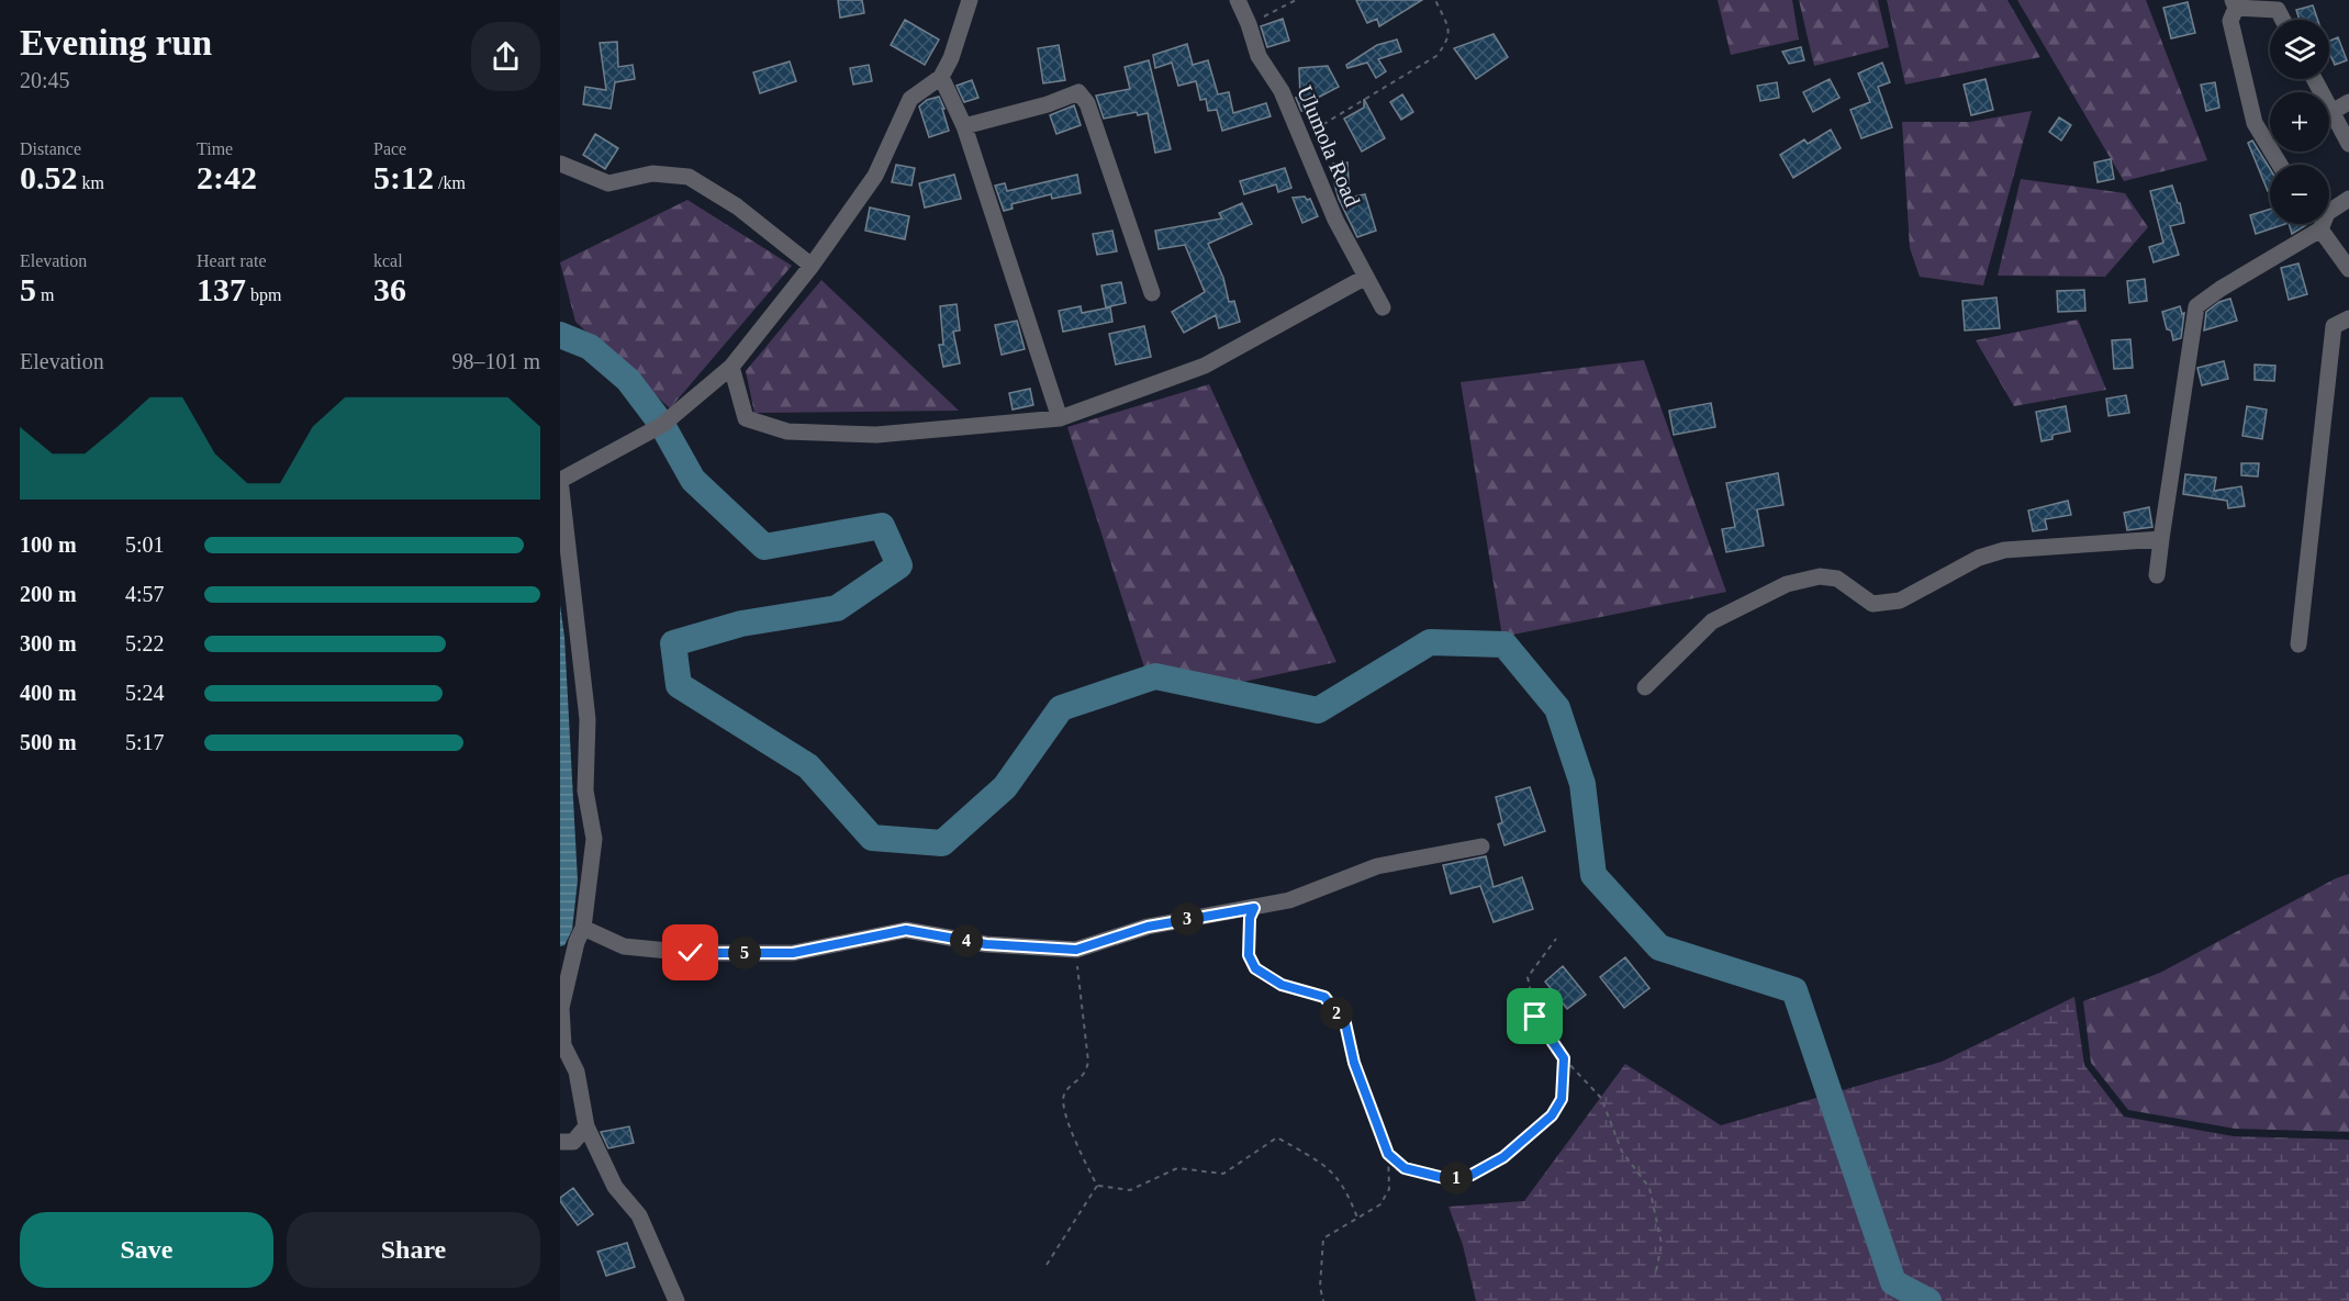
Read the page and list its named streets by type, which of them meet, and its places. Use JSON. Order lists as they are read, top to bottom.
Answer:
{
  "streets": {
    "street": ["Ulumola Road"]
  },
  "page": {
    "heading": ["Evening run", "20:45"],
    "map_buttons": ["+", "−"],
    "stats": [
      ["Distance", "0.52 km"],
      ["Time", "2:42"],
      ["Pace", "5:12 /km"],
      ["Elevation", "5 m"],
      ["Heart rate", "137 bpm"],
      ["kcal", "36"]
    ],
    "chart": ["Elevation", "98–101 m"],
    "list": [
      {
        "name": "100 m",
        "note": "5:01"
      },
      {
        "name": "200 m",
        "note": "4:57"
      },
      {
        "name": "300 m",
        "note": "5:22"
      },
      {
        "name": "400 m",
        "note": "5:24"
      },
      {
        "name": "500 m",
        "note": "5:17"
      }
    ],
    "pins": [
      "3",
      "4",
      "5",
      "2",
      "1"
    ],
    "buttons": ["Save", "Share"]
  }
}
